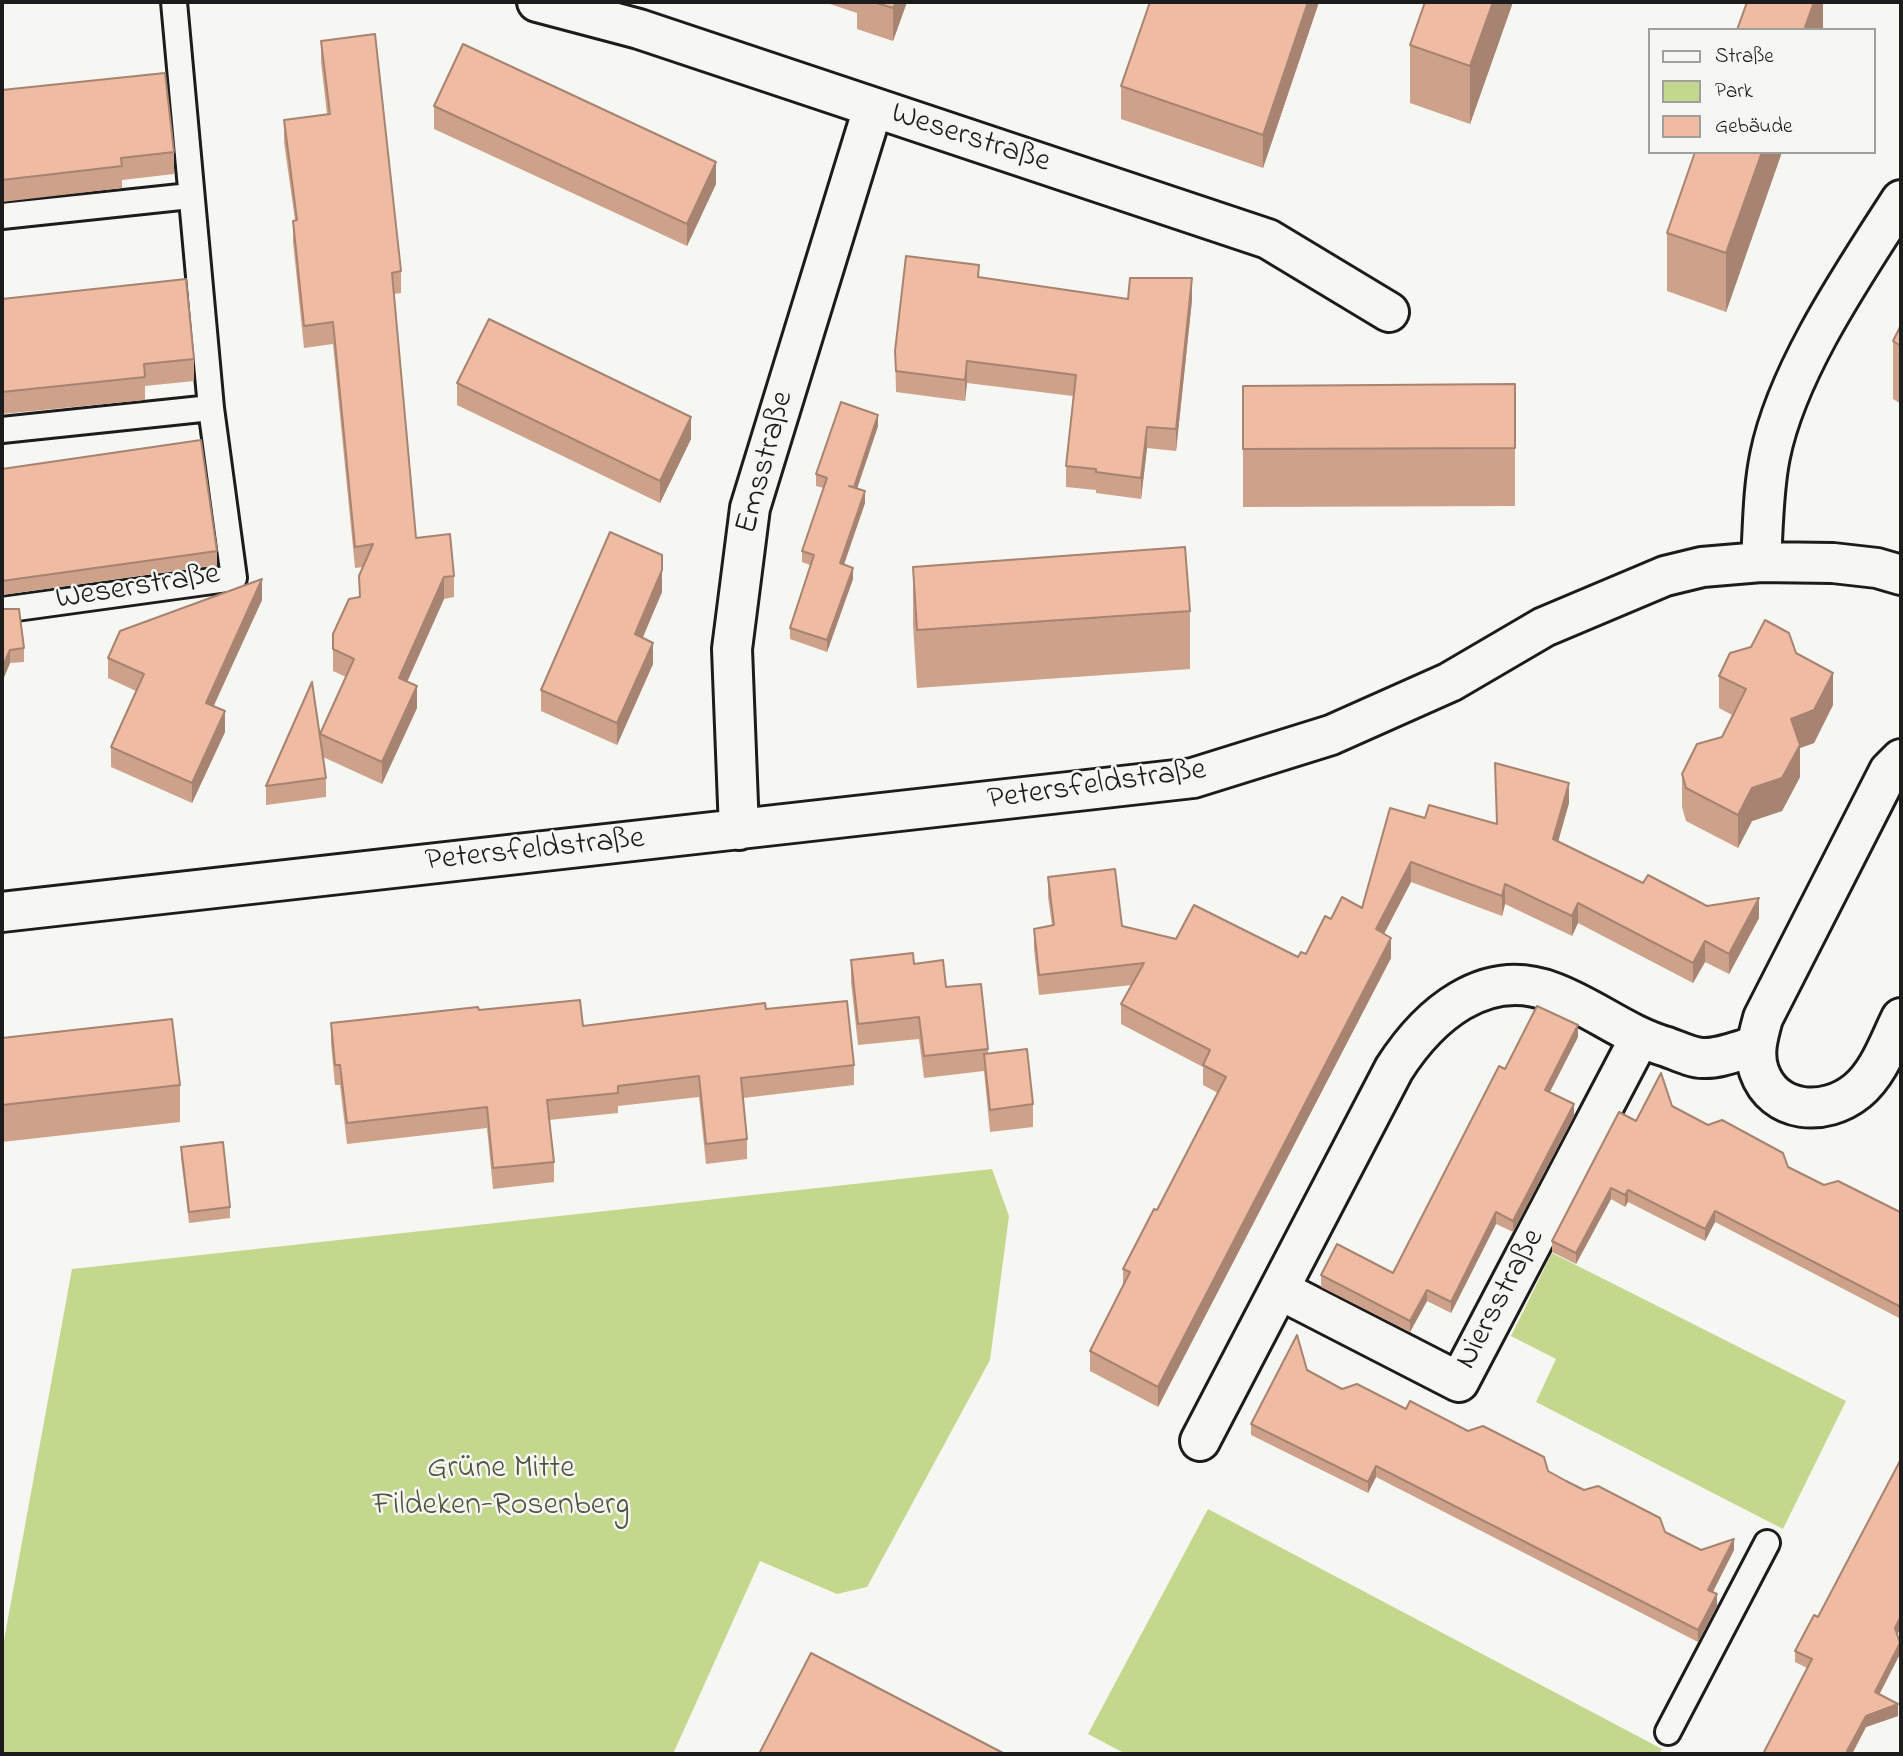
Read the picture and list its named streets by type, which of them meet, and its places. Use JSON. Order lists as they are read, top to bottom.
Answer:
{
  "streets": {
    "street": [
      "Weserstraße",
      "Emsstraße",
      "Petersfeldstraße",
      "Niersstraße"
    ]
  },
  "crossings": [
    ["Weserstraße", "Emsstraße"],
    ["Emsstraße", "Petersfeldstraße"]
  ],
  "parks": ["Grüne Mitte Fildeken-Rosenberg"],
  "legend": ["Straße", "Park", "Gebäude"]
}
